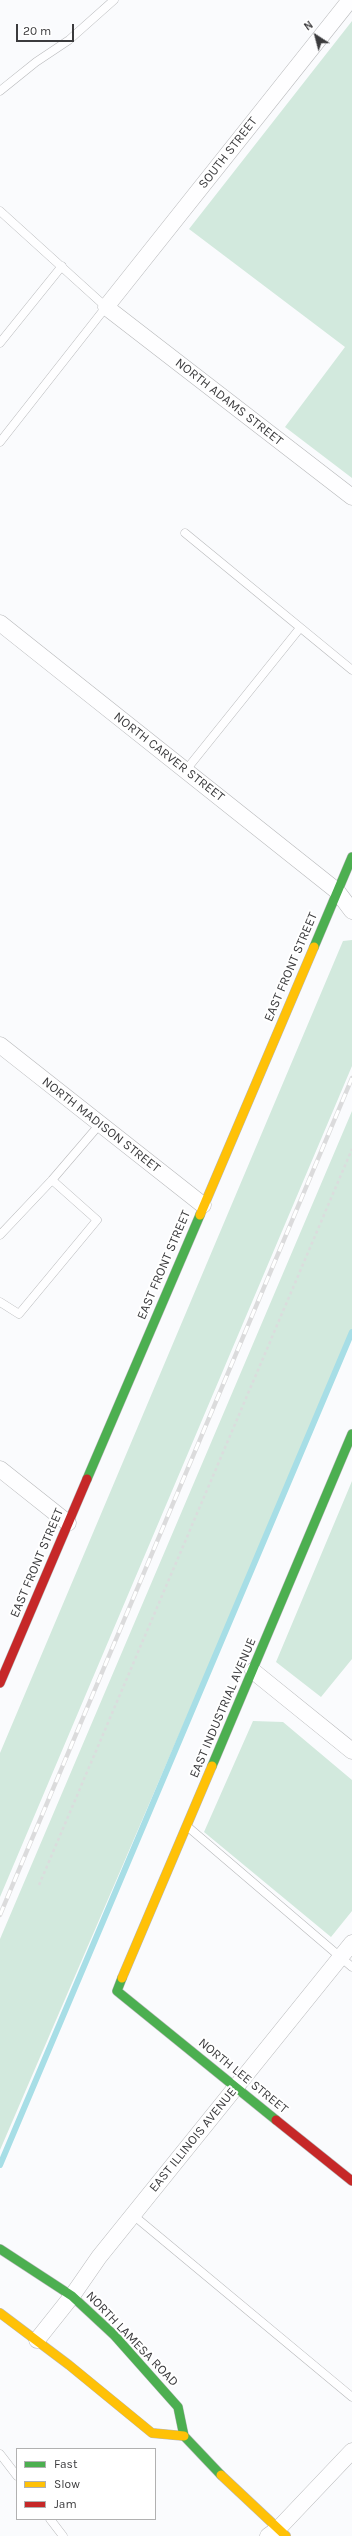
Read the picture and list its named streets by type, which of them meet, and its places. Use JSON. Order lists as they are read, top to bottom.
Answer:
{
  "streets": {
    "main road": [
      "EAST FRONT STREET",
      "EAST INDUSTRIAL AVENUE",
      "NORTH LEE STREET",
      "NORTH LAMESA ROAD"
    ],
    "street": [
      "SOUTH STREET",
      "NORTH ADAMS STREET",
      "NORTH CARVER STREET",
      "NORTH MADISON STREET",
      "EAST ILLINOIS AVENUE"
    ]
  },
  "crossings": [
    ["SOUTH STREET", "NORTH ADAMS STREET"],
    ["NORTH CARVER STREET", "EAST FRONT STREET"],
    ["EAST FRONT STREET", "NORTH MADISON STREET"],
    ["EAST INDUSTRIAL AVENUE", "NORTH LEE STREET"],
    ["NORTH LEE STREET", "EAST ILLINOIS AVENUE"],
    ["EAST ILLINOIS AVENUE", "NORTH LAMESA ROAD"]
  ],
  "legend": ["Fast", "Slow", "Jam"],
  "scale_bar": "20 m",
  "north": "top left"
}
